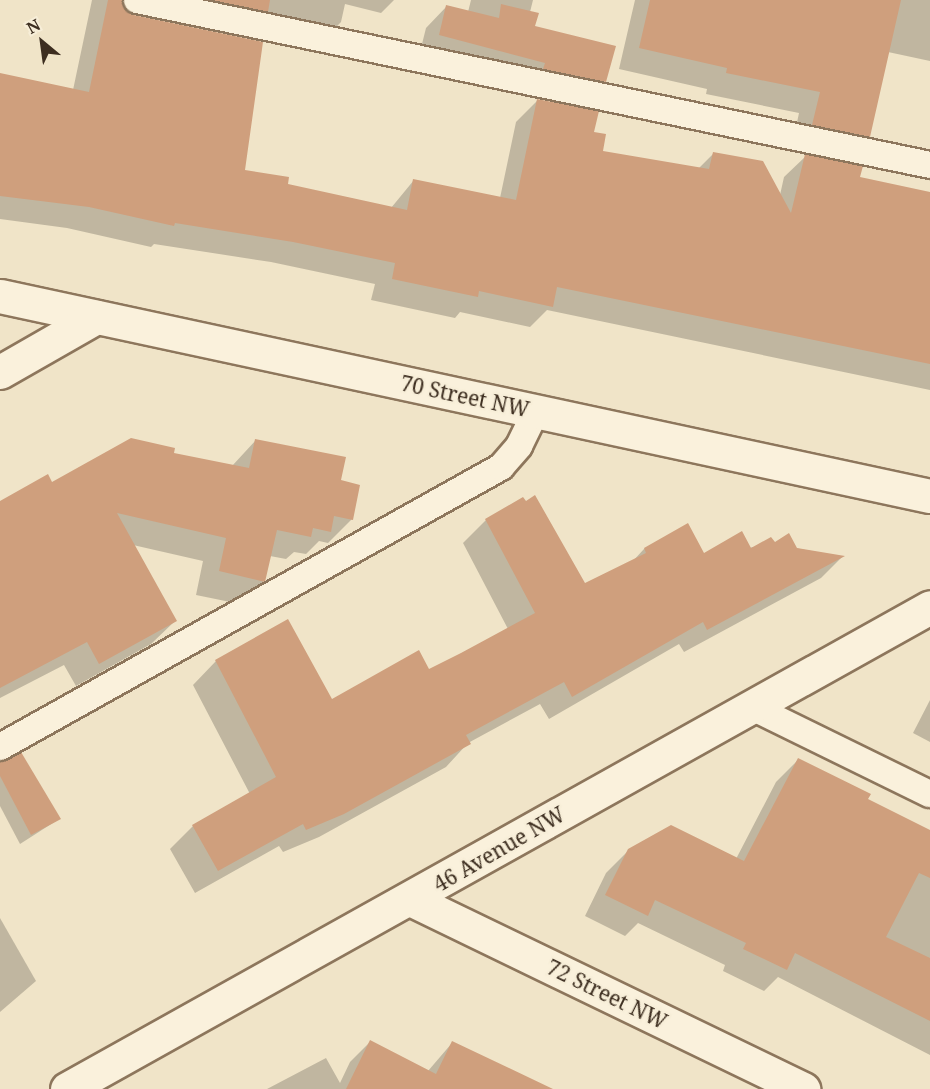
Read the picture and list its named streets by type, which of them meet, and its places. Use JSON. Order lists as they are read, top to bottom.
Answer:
{
  "streets": {
    "street": ["70 Street NW", "46 Avenue NW", "72 Street NW"]
  },
  "crossings": [
    ["46 Avenue NW", "72 Street NW"]
  ],
  "north": "top left"
}
